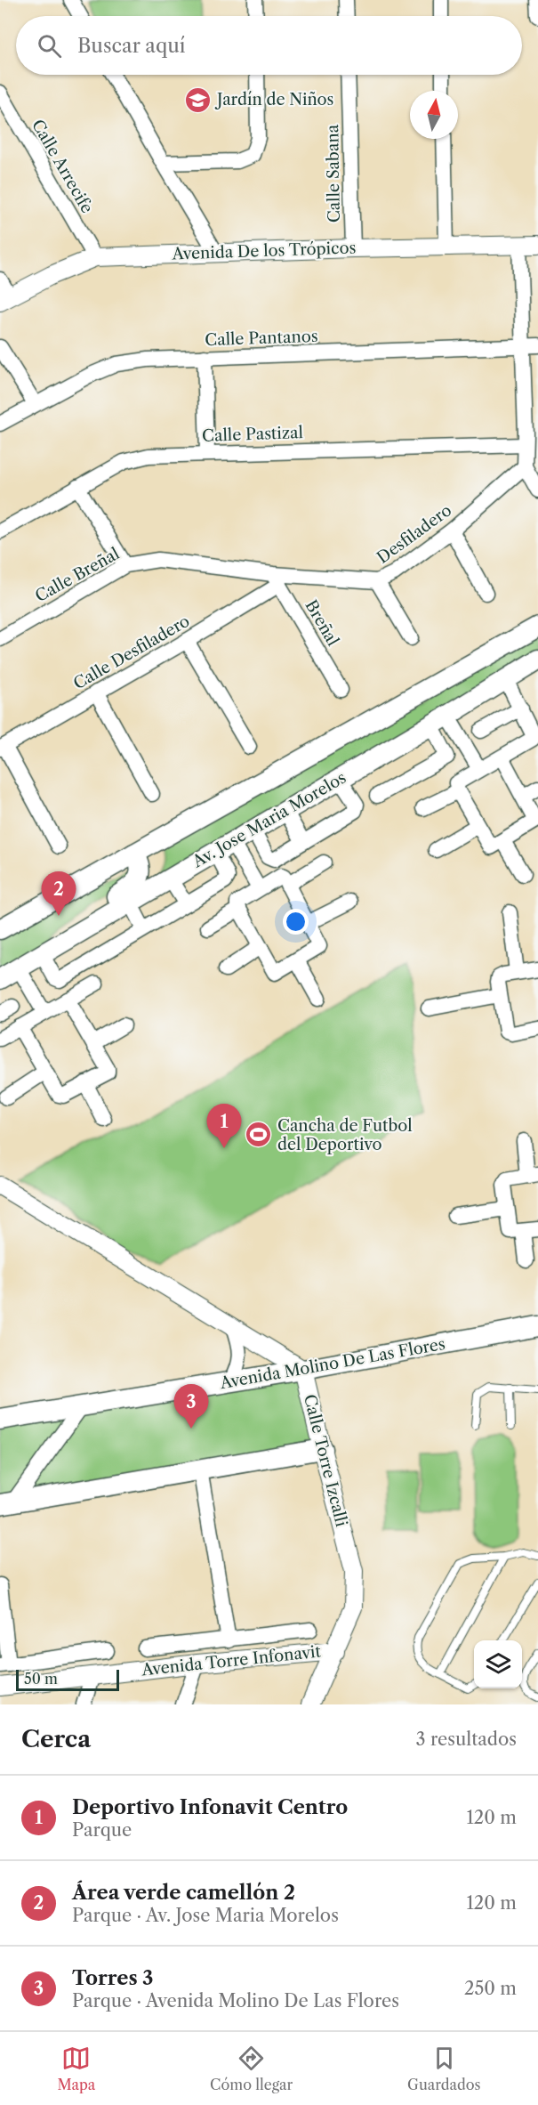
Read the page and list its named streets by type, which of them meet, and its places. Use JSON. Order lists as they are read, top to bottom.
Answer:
{
  "streets": {
    "main road": ["Av. Jose Maria Morelos", "Avenida Molino De Las Flores"],
    "street": [
      "Calle Arrecife",
      "Calle Sabana",
      "Avenida De los Trópicos",
      "Calle Pantanos",
      "Calle Pastizal",
      "Desfiladero",
      "Calle Breñal",
      "Breñal",
      "Calle Desfiladero",
      "Calle Torre Izcalli",
      "Avenida Torre Infonavit"
    ]
  },
  "crossings": [
    ["Calle Arrecife", "Avenida De los Trópicos"],
    ["Calle Sabana", "Avenida De los Trópicos"],
    ["Desfiladero", "Calle Breñal"],
    ["Desfiladero", "Breñal"],
    ["Desfiladero", "Calle Desfiladero"],
    ["Calle Breñal", "Breñal"],
    ["Calle Breñal", "Calle Desfiladero"],
    ["Breñal", "Calle Desfiladero"],
    ["Avenida Molino De Las Flores", "Calle Torre Izcalli"],
    ["Calle Torre Izcalli", "Avenida Torre Infonavit"]
  ],
  "places": {
    "school or university": ["Jardín de Niños"],
    "sports": ["Cancha de Futbol del Deportivo"]
  },
  "scale_bar": "50 m",
  "north": "top",
  "page": {
    "search": "Buscar aquí",
    "pins": ["2", "1", "3"],
    "scale": "50 m",
    "heading": ["Cerca", "3 resultados"],
    "list": [
      {
        "mark": "1",
        "name": "Deportivo Infonavit Centro",
        "note": "Parque",
        "value": "120 m"
      },
      {
        "mark": "2",
        "name": "Área verde camellón 2",
        "note": "Parque · Av. Jose Maria Morelos",
        "value": "120 m"
      },
      {
        "mark": "3",
        "name": "Torres 3",
        "note": "Parque · Avenida Molino De Las Flores",
        "value": "250 m"
      }
    ],
    "nav": ["Mapa", "Cómo llegar", "Guardados"]
  }
}
